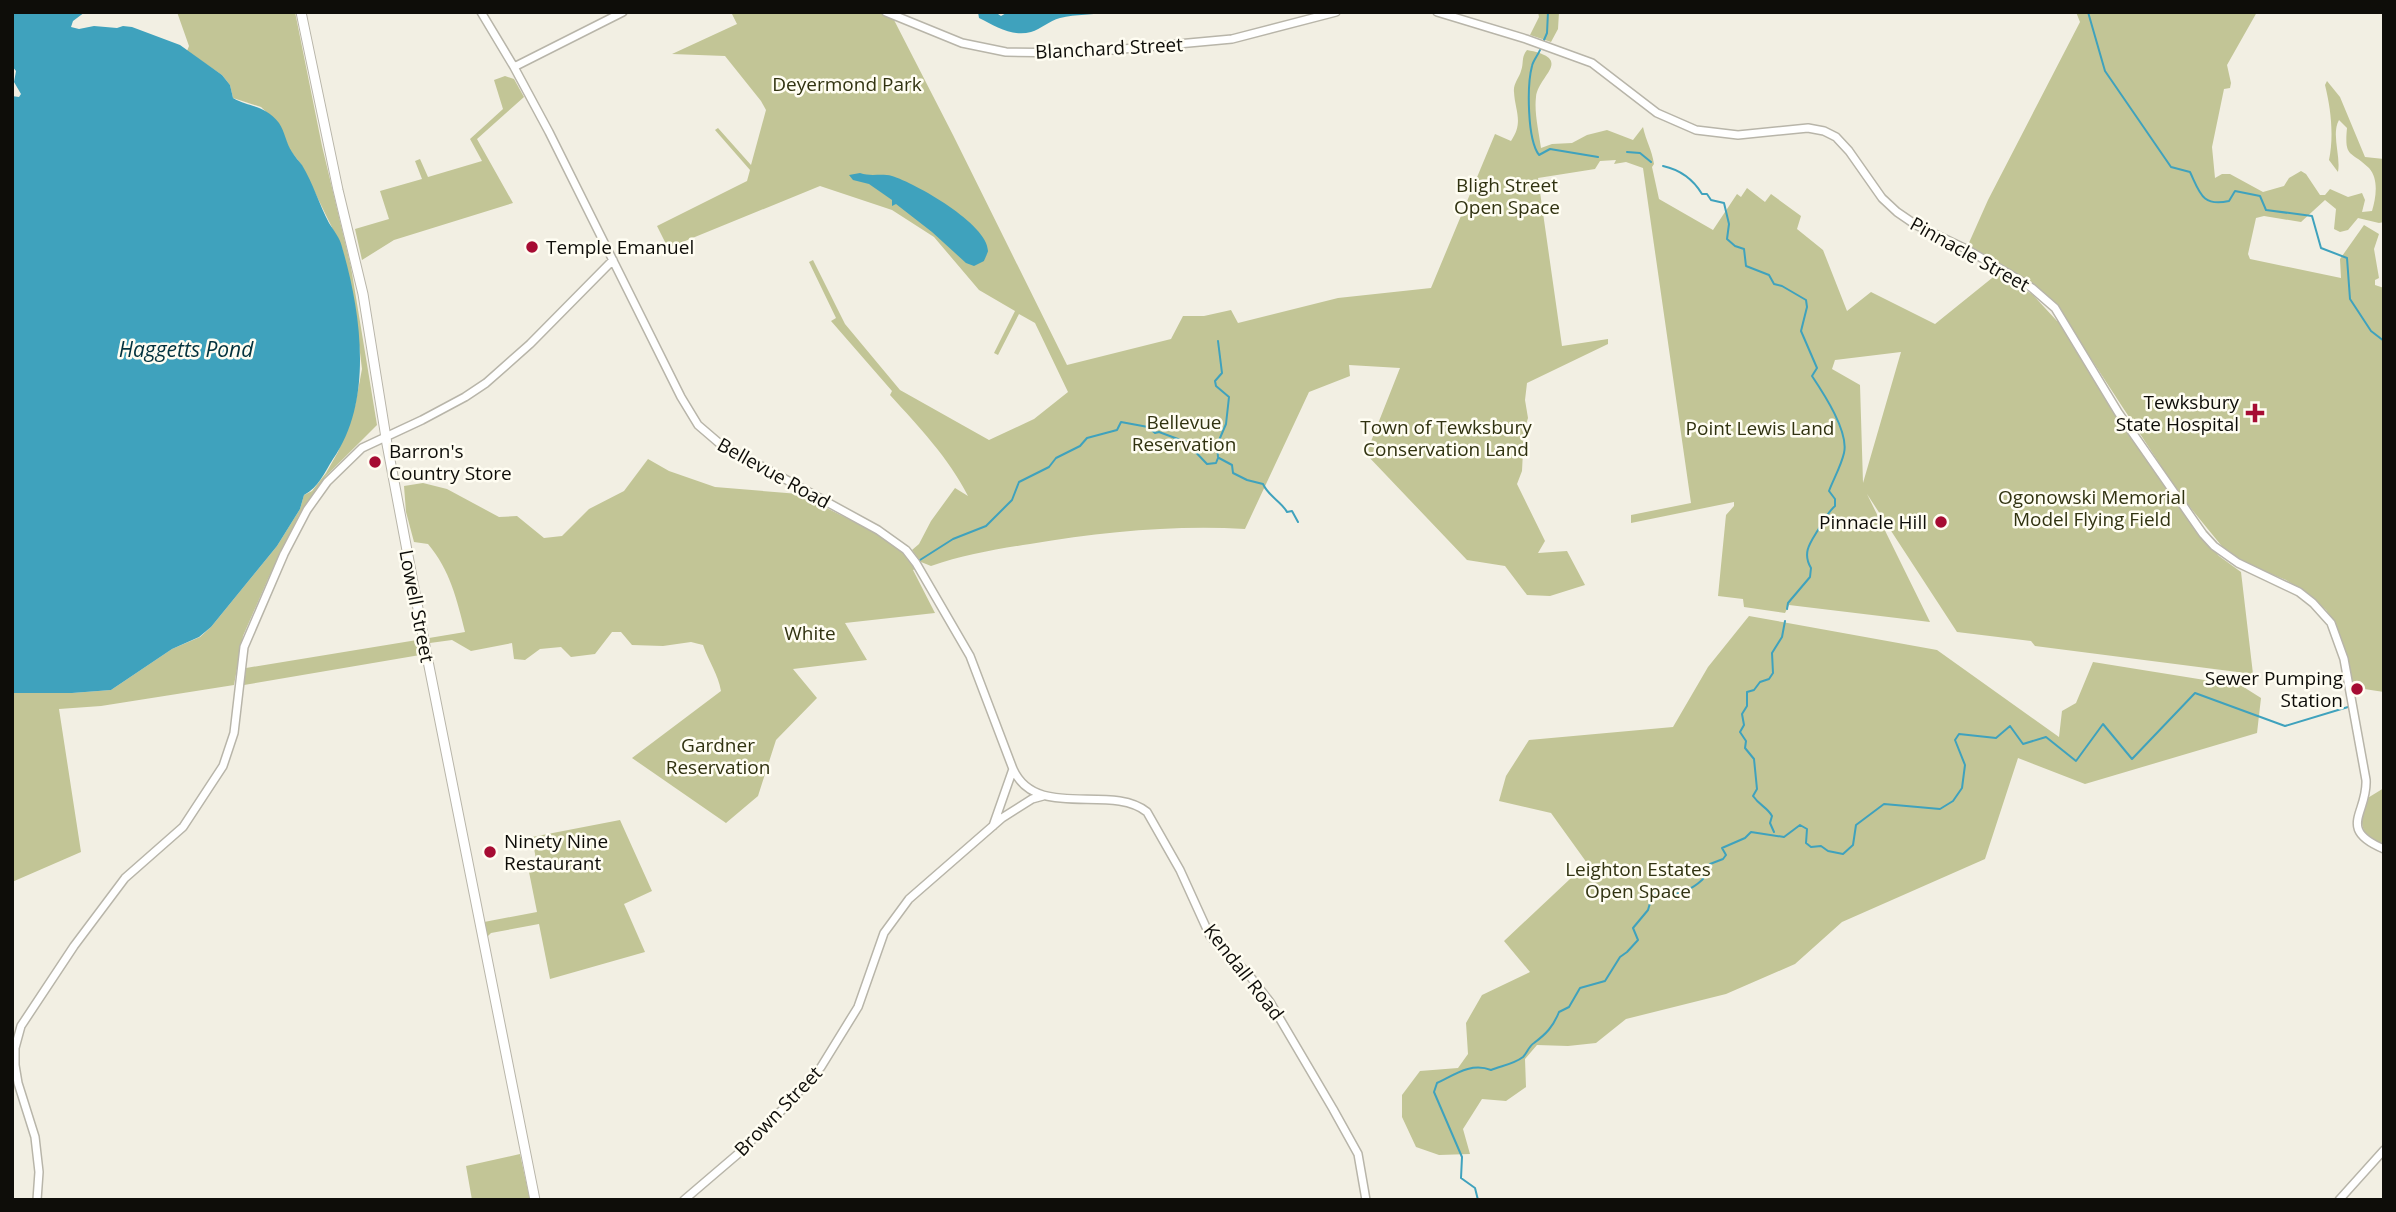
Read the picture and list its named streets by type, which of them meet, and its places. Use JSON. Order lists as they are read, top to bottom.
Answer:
{
  "streets": {
    "main road": ["Lowell Street"],
    "street": [
      "Blanchard Street",
      "Pinnacle Street",
      "Bellevue Road",
      "Kendall Road",
      "Brown Street"
    ]
  },
  "crossings": [
    ["Bellevue Road", "Kendall Road"],
    ["Bellevue Road", "Brown Street"],
    ["Kendall Road", "Brown Street"]
  ],
  "water": ["Haggetts Pond"],
  "parks": [
    "Deyermond Park",
    "Bligh Street Open Space",
    "Bellevue Reservation",
    "Town of Tewksbury Conservation Land",
    "Point Lewis Land",
    "Ogonowski Memorial Model Flying Field",
    "White",
    "Gardner Reservation",
    "Leighton Estates Open Space"
  ],
  "places": {
    "other": [
      "Temple Emanuel",
      "Barron's Country Store",
      "Pinnacle Hill",
      "Sewer Pumping Station",
      "Ninety Nine Restaurant"
    ],
    "health": ["Tewksbury State Hospital"]
  }
}
